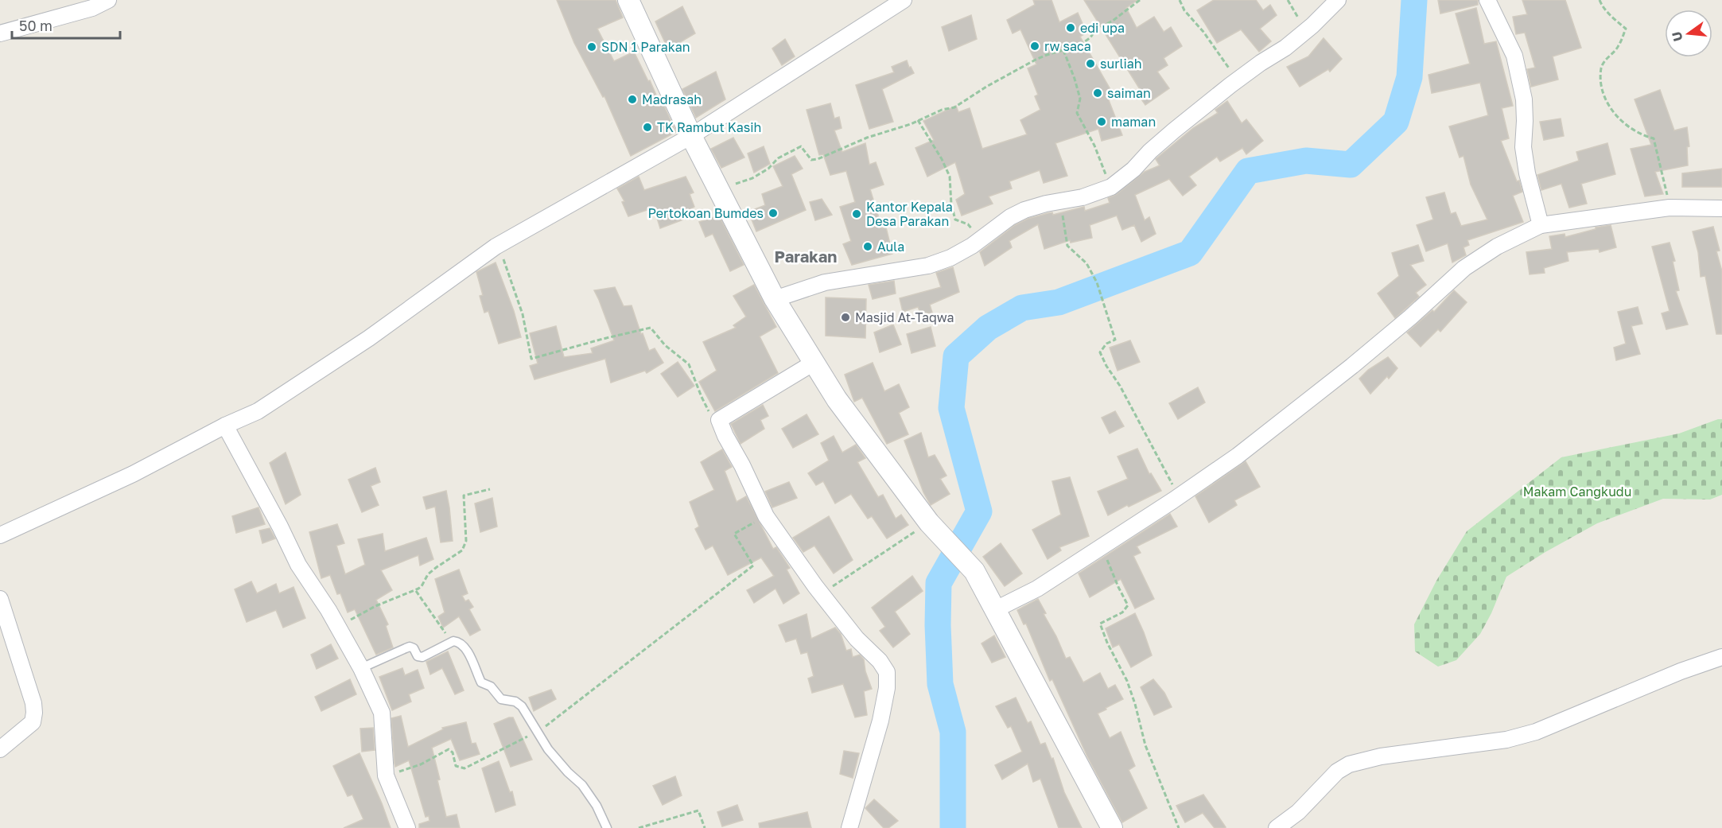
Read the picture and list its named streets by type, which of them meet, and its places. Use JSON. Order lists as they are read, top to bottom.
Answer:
{
  "districts": ["Parakan"],
  "parks": ["Makam Cangkudu"],
  "places": [
    "edi upa",
    "rw saca",
    "SDN 1 Parakan",
    "surliah",
    "saiman",
    "Madrasah",
    "maman",
    "TK Rambut Kasih",
    "Pertokoan Bumdes",
    "Kantor Kepala Desa Parakan",
    "Aula",
    "Masjid At-Taqwa"
  ],
  "scale_bar": "50 m",
  "north": "left"
}
